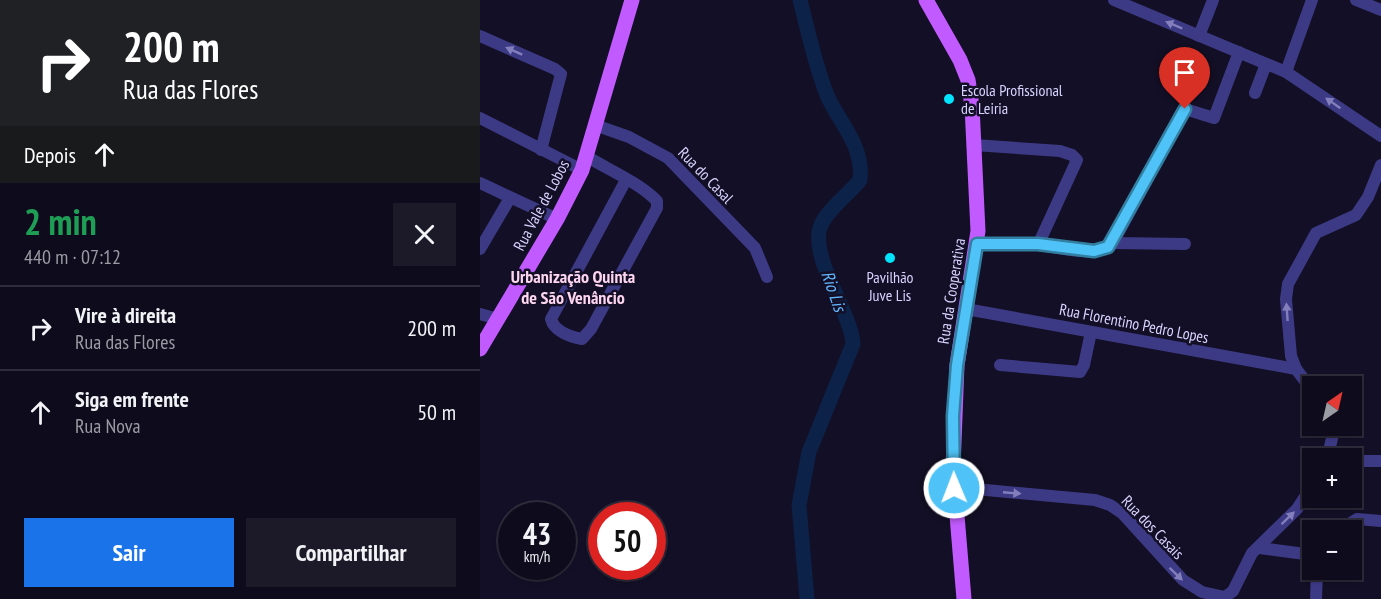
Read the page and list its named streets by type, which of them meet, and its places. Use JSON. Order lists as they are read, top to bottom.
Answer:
{
  "streets": {
    "main road": ["Rua Vale de Lobos", "Rua da Cooperativa"],
    "street": ["Rua do Casal", "Rua Florentino Pedro Lopes", "Rua dos Casais"]
  },
  "crossings": [
    ["Rua do Casal", "Rua Vale de Lobos"],
    ["Rua da Cooperativa", "Rua Florentino Pedro Lopes"],
    ["Rua da Cooperativa", "Rua dos Casais"]
  ],
  "one_way": ["Rua dos Casais"],
  "districts": ["Urbanização Quinta de São Venâncio"],
  "water": ["Rio Lis"],
  "places": ["Escola Profissional de Leiria", "Pavilhão Juve Lis"],
  "north": "top right",
  "page": {
    "turn": ["200 m", "Rua das Flores"],
    "then": "Depois",
    "heading": ["2 min", "440 m · 07:12"],
    "list": [
      {
        "name": "Vire à direita",
        "note": "Rua das Flores",
        "value": "200 m"
      },
      {
        "name": "Siga em frente",
        "note": "Rua Nova",
        "value": "50 m"
      }
    ],
    "map_buttons": ["+", "−"],
    "speed": "43 km/h",
    "limit": "50",
    "buttons": ["Sair", "Compartilhar"]
  }
}
